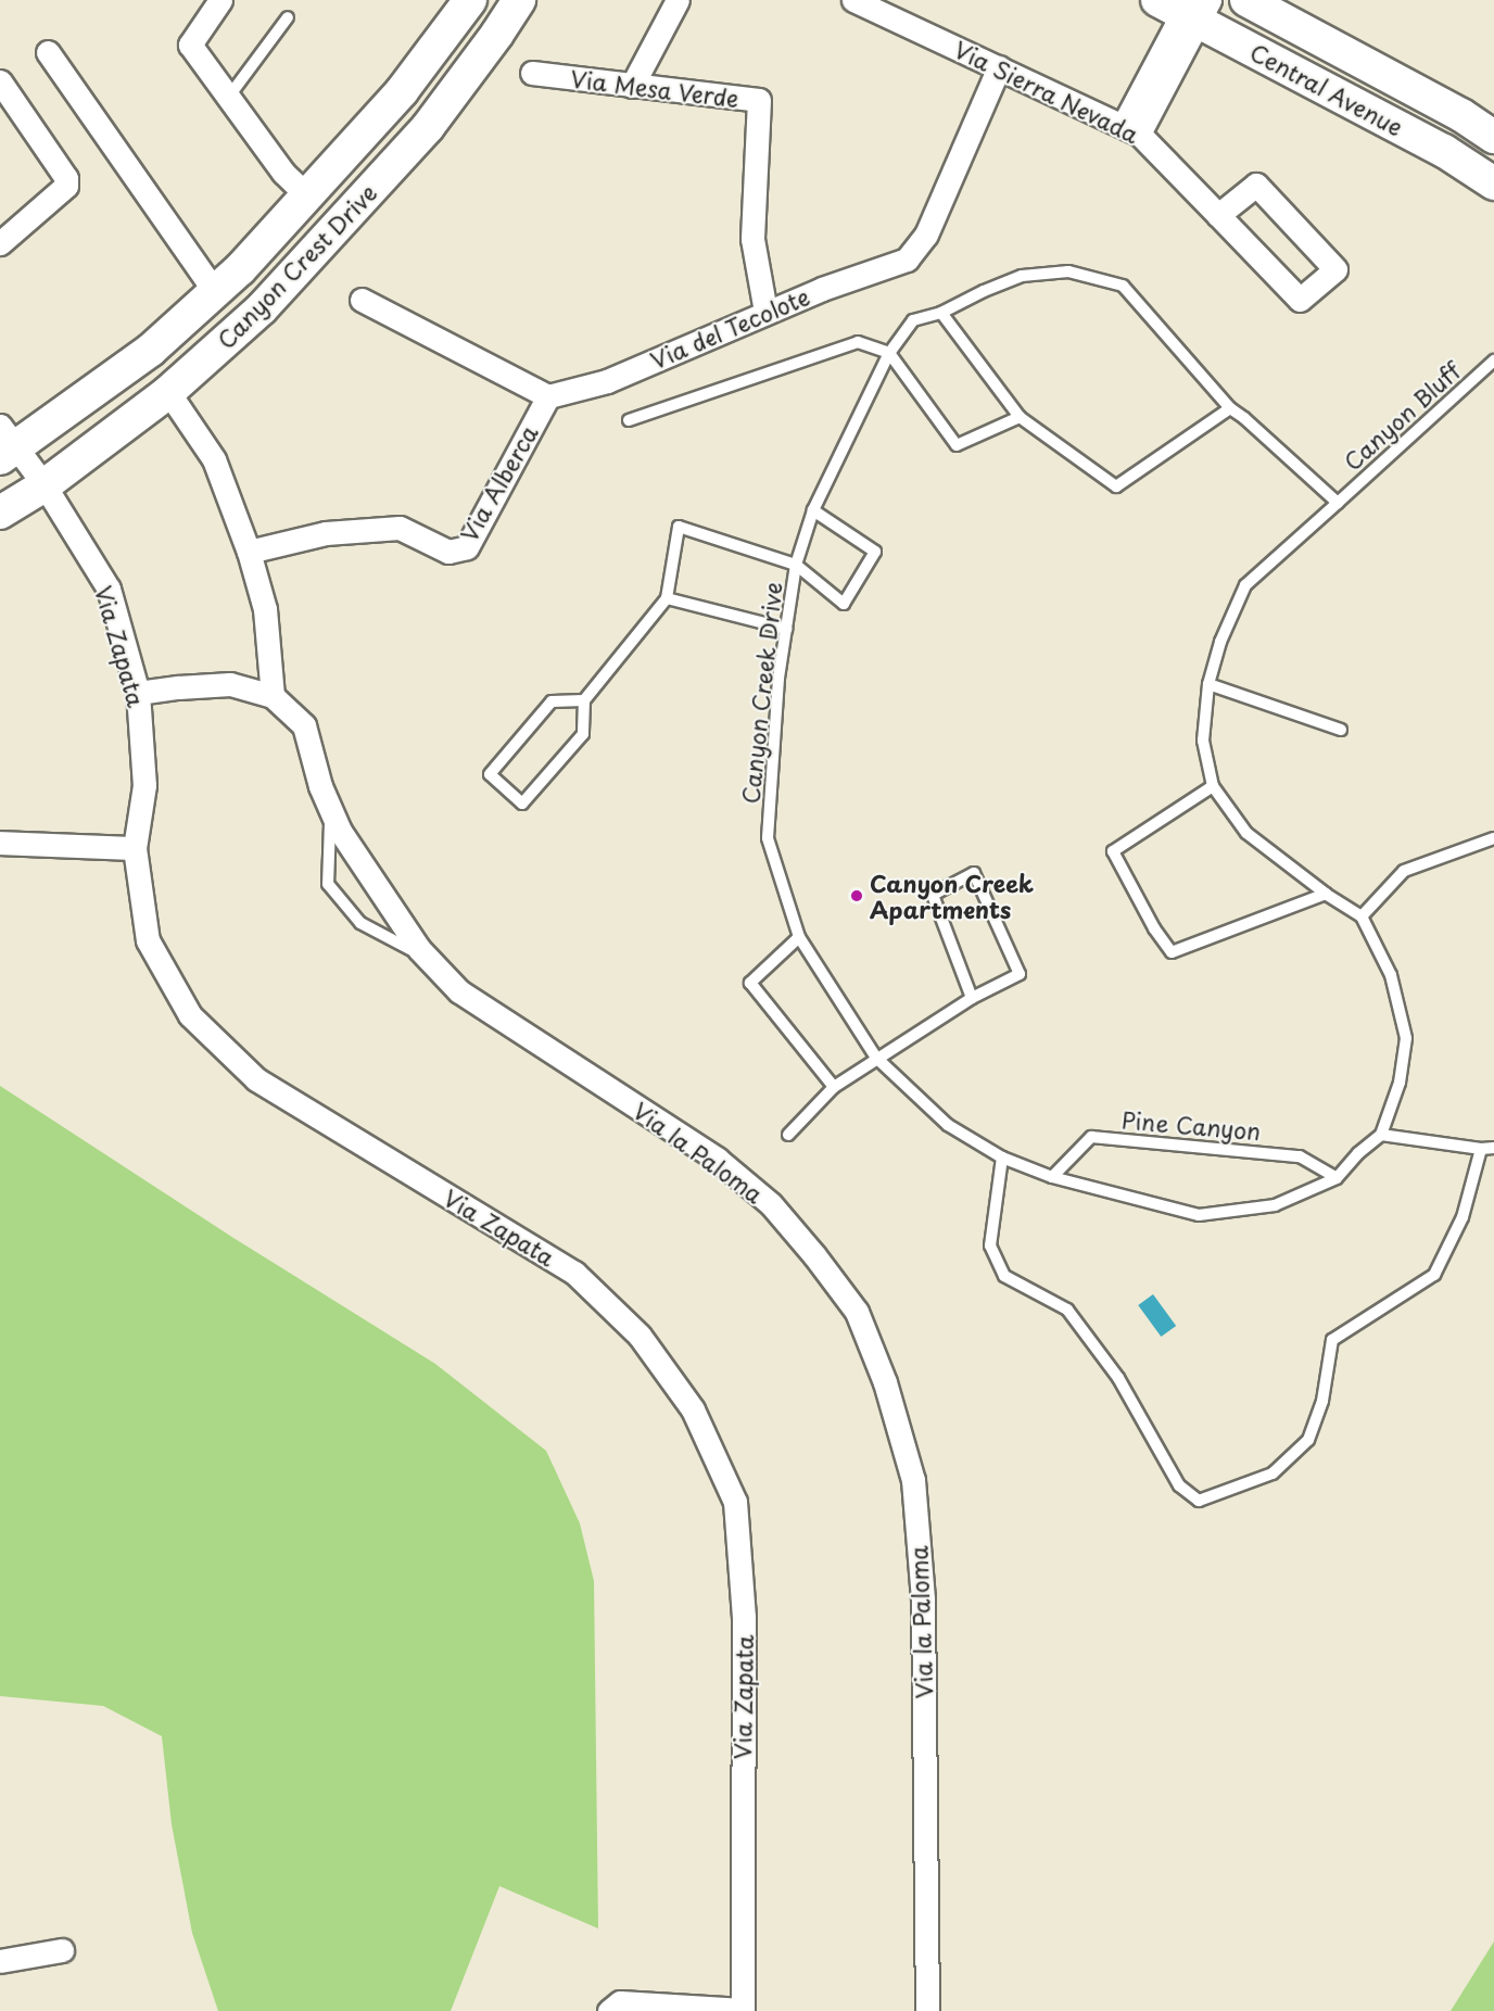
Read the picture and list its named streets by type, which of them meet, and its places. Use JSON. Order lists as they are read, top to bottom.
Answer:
{
  "streets": {
    "main road": ["Central Avenue", "Canyon Crest Drive"],
    "street": [
      "Via Mesa Verde",
      "Via Sierra Nevada",
      "Via del Tecolote",
      "Via Alberca",
      "Via Zapata",
      "Via la Paloma"
    ],
    "lane": ["Canyon Bluff", "Canyon Creek Drive", "Pine Canyon"]
  },
  "crossings": [
    ["Via Mesa Verde", "Via del Tecolote"],
    ["Via Sierra Nevada", "Via del Tecolote"],
    ["Canyon Crest Drive", "Via Zapata"],
    ["Via del Tecolote", "Via Alberca"],
    ["Canyon Bluff", "Canyon Creek Drive"],
    ["Via Zapata", "Via la Paloma"],
    ["Canyon Creek Drive", "Pine Canyon"]
  ],
  "places": ["Canyon Creek Apartments"]
}
